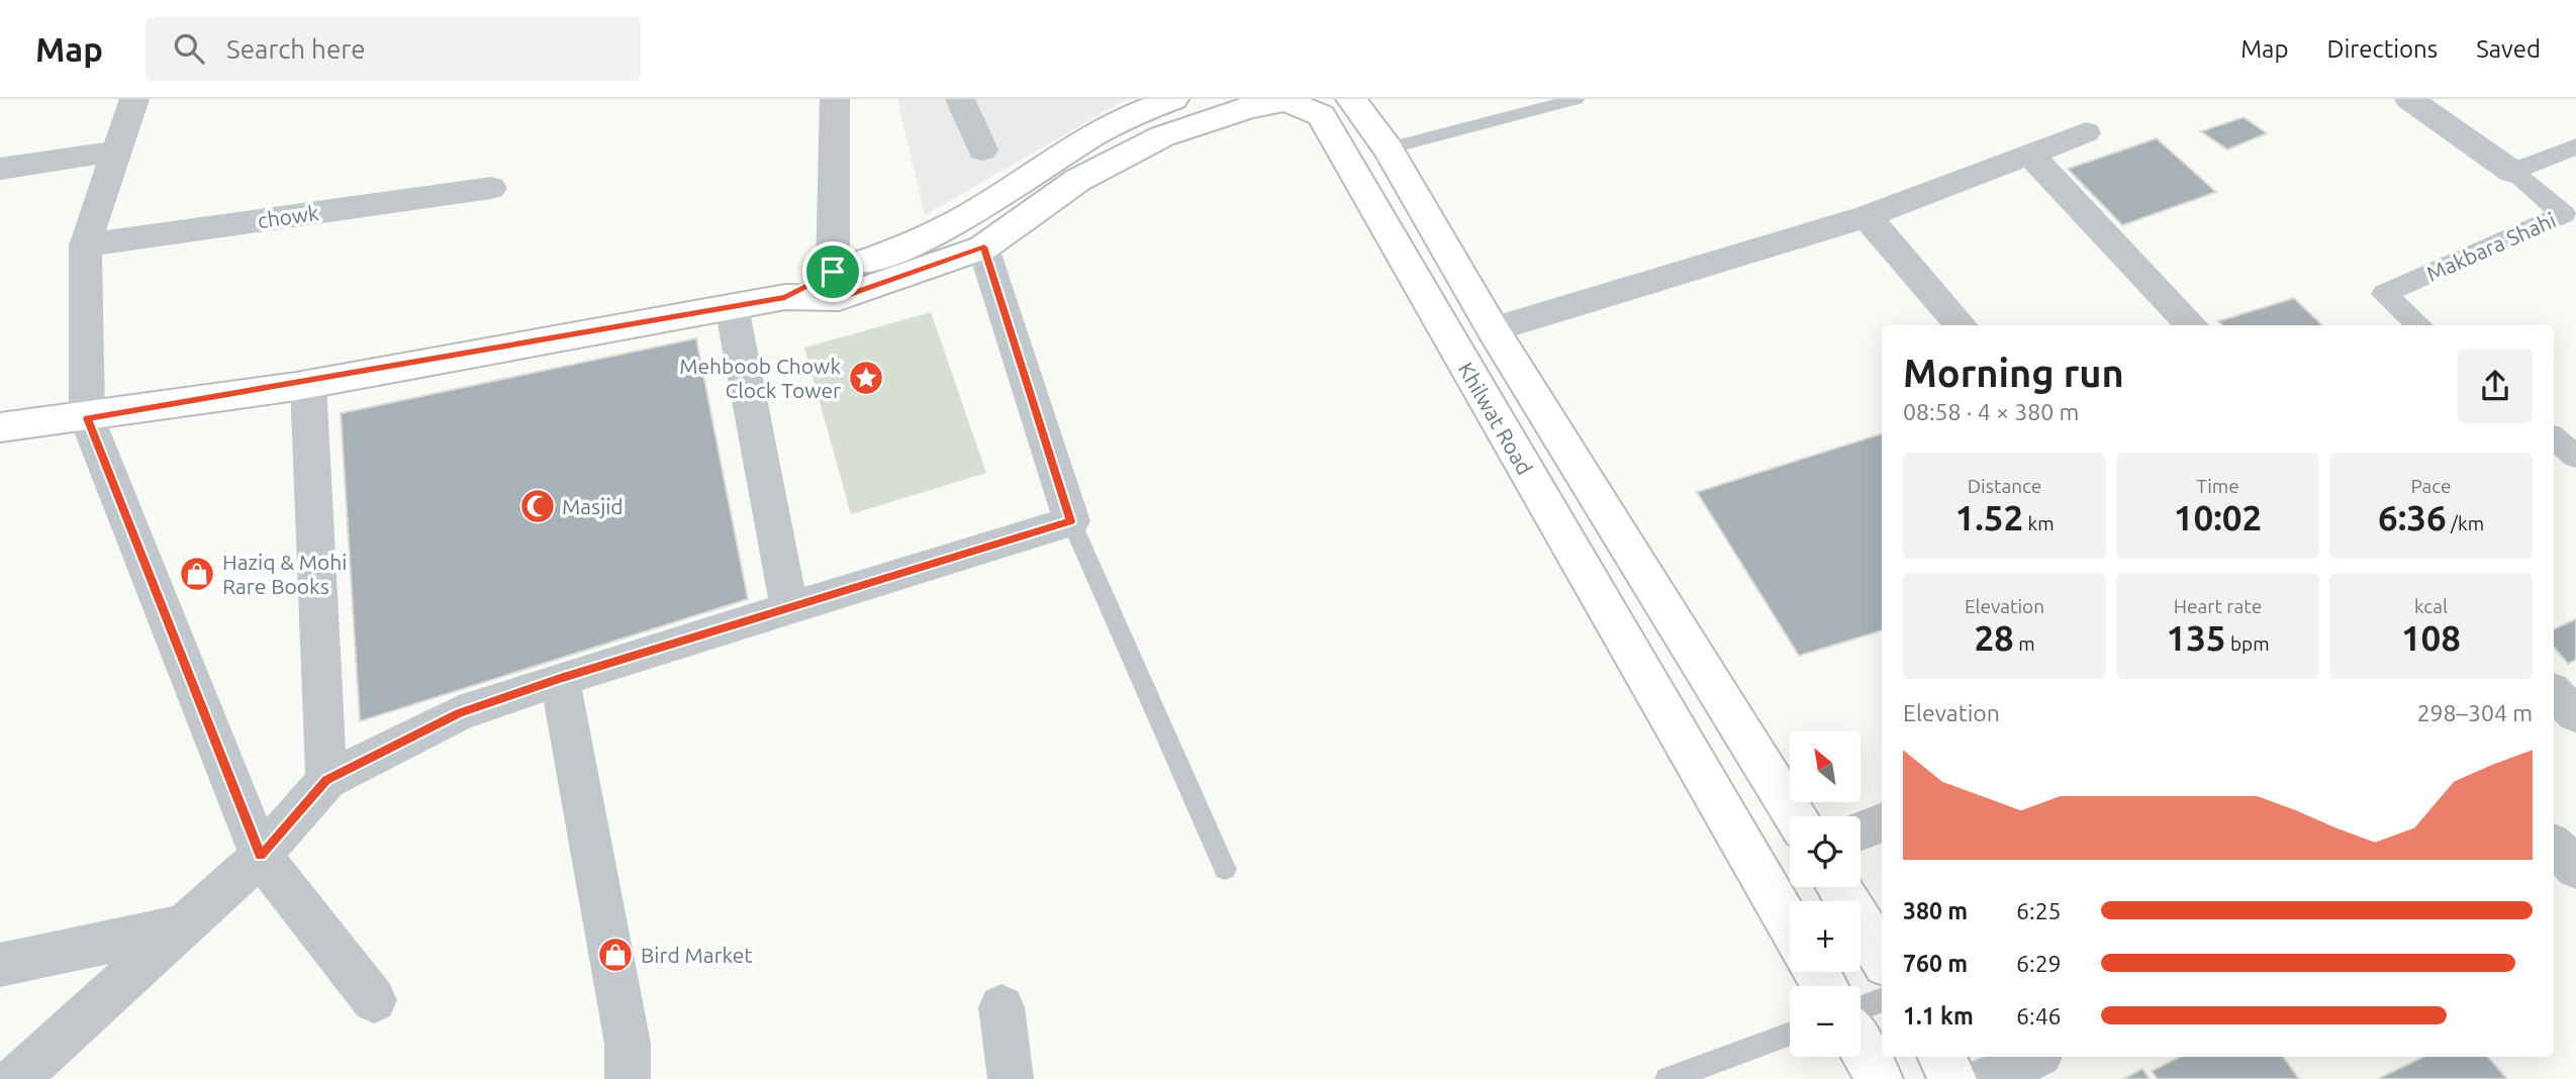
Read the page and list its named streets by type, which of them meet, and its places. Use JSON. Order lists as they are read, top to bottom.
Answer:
{
  "streets": {
    "main road": ["Khilwat Road"],
    "street": ["chowk", "Makbara Shahi"]
  },
  "places": {
    "place": ["Mehboob Chowk Clock Tower"],
    "mosque": ["Masjid"],
    "shop": ["Haziq & Mohi Rare Books", "Bird Market"]
  },
  "north": "top left",
  "page": {
    "header": "Map",
    "search": "Search here",
    "nav": ["Map", "Directions", "Saved"],
    "heading": ["Morning run", "08:58 · 4 × 380 m"],
    "stats": [
      ["Distance", "1.52 km"],
      ["Time", "10:02"],
      ["Pace", "6:36 /km"],
      ["Elevation", "28 m"],
      ["Heart rate", "135 bpm"],
      ["kcal", "108"]
    ],
    "chart": ["Elevation", "298–304 m"],
    "map_buttons": ["+", "−"],
    "list": [
      {
        "name": "380 m",
        "note": "6:25"
      },
      {
        "name": "760 m",
        "note": "6:29"
      },
      {
        "name": "1.1 km",
        "note": "6:46"
      }
    ]
  }
}
